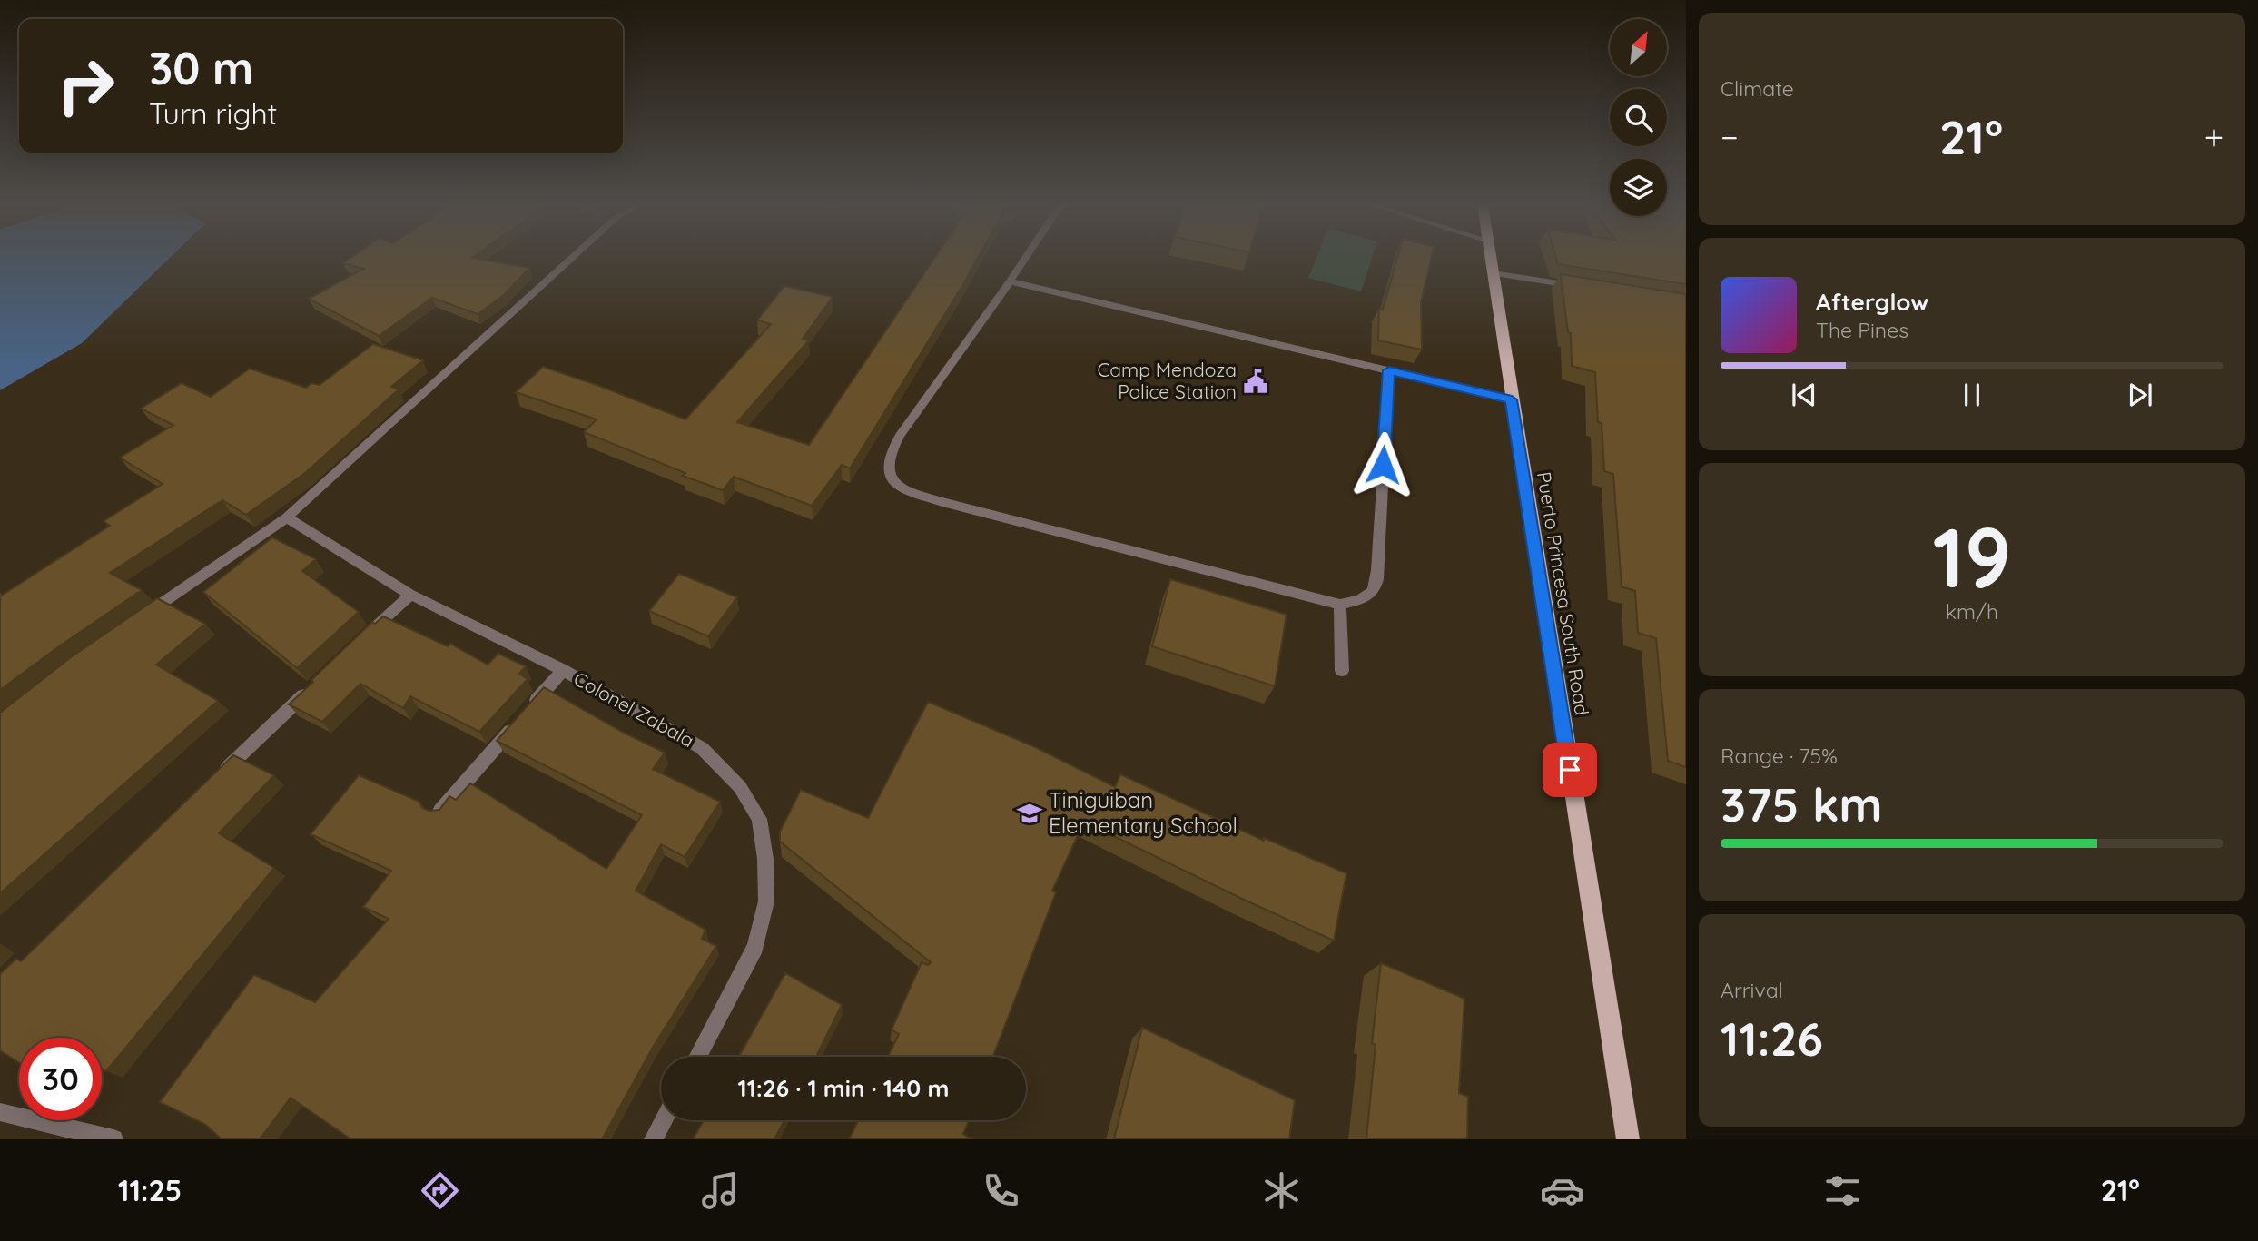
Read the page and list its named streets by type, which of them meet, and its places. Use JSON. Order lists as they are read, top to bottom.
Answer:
{
  "streets": {
    "main road": ["Puerto Princesa South Road"],
    "street": ["Colonel Zabala"]
  },
  "places": {
    "public building": ["Camp Mendoza Police Station"],
    "school or university": ["Tiniguiban Elementary School"]
  },
  "north": "top right",
  "page": {
    "tile": [
      "Climate",
      ["19", "km/h"],
      ["Range · 75%", "375 km"],
      ["Arrival", "11:26"]
    ],
    "turn": ["30 m", "Turn right"],
    "heat": ["−", "21°", "+"],
    "song": ["Afterglow", "The Pines"],
    "limit": "30",
    "trip": "11:26 · 1 min · 140 m",
    "tabs": ["11:25", "21°"]
  }
}
